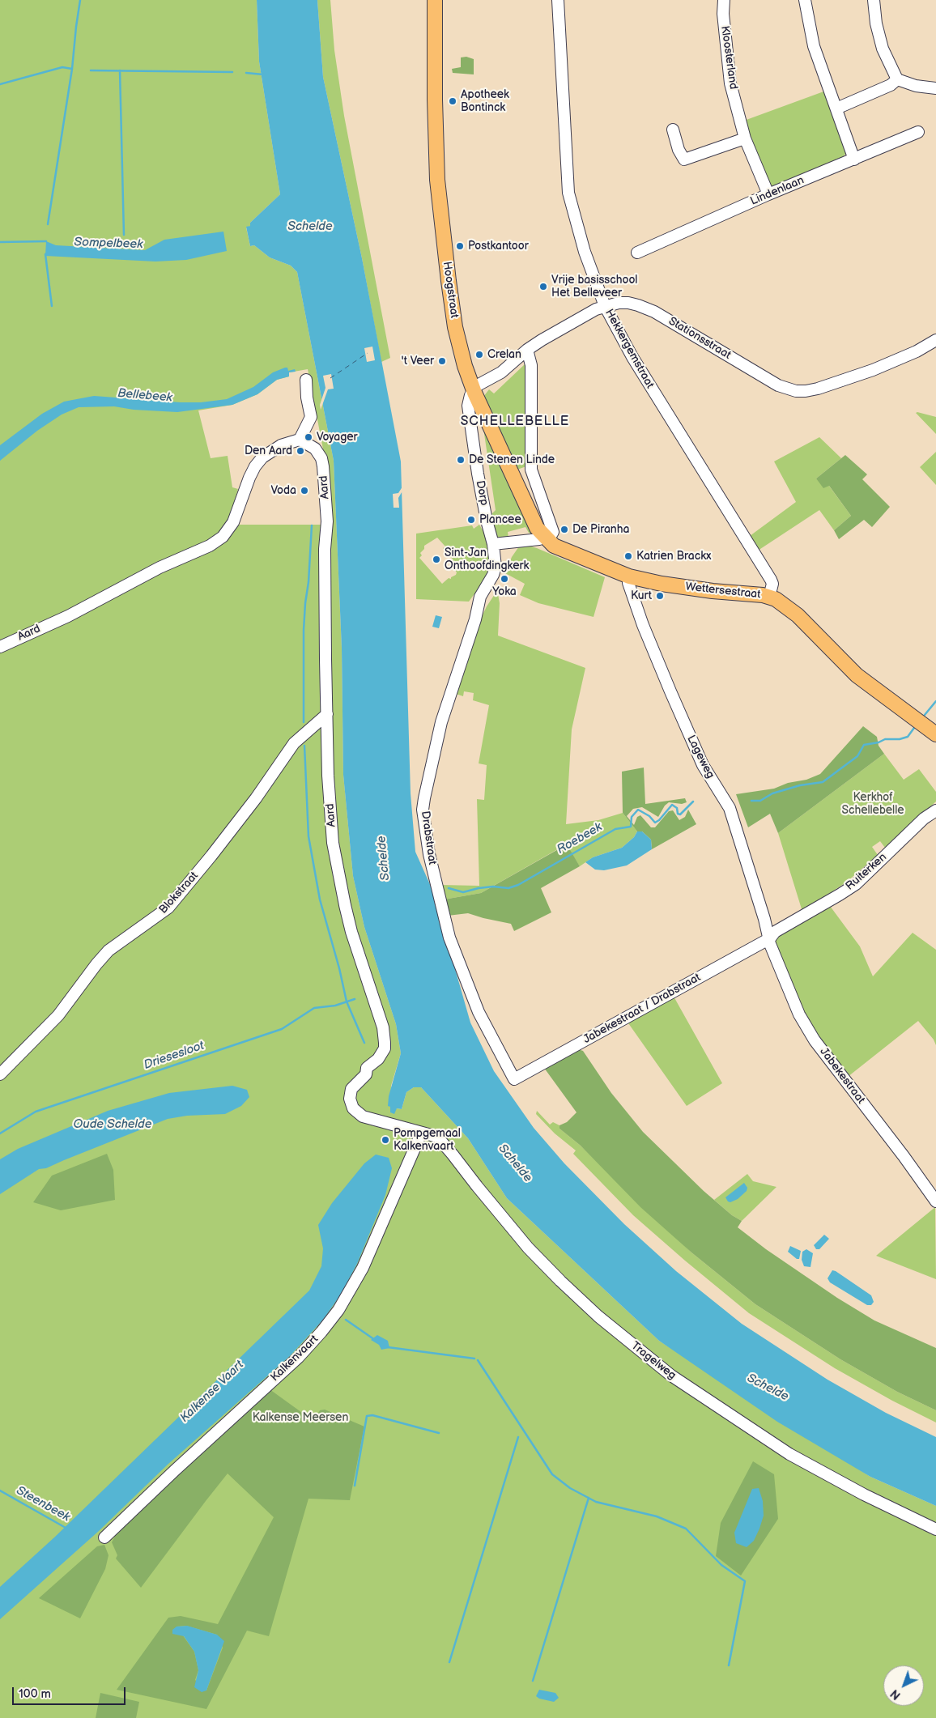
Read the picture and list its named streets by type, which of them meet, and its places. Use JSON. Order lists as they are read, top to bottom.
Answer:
{
  "streets": {
    "main road": ["Hoogstraat", "Wettersestraat"],
    "street": [
      "Kloosterland",
      "Lindenlaan",
      "Stationsstraat",
      "Hekkergemstraat",
      "Aard",
      "Dorp",
      "Lageweg",
      "Drabstraat",
      "Ruiterken",
      "Blokstraat",
      "Jabekestraat / Drabstraat",
      "Jabekestraat",
      "Kalkenvaart",
      "Tragelweg"
    ]
  },
  "crossings": [
    ["Kloosterland", "Lindenlaan"],
    ["Hoogstraat", "Stationsstraat"],
    ["Hoogstraat", "Dorp"],
    ["Hoogstraat", "Wettersestraat"],
    ["Stationsstraat", "Hekkergemstraat"],
    ["Stationsstraat", "Dorp"],
    ["Hekkergemstraat", "Wettersestraat"],
    ["Aard", "Blokstraat"],
    ["Aard", "Kalkenvaart"],
    ["Aard", "Tragelweg"],
    ["Dorp", "Drabstraat"],
    ["Wettersestraat", "Lageweg"],
    ["Lageweg", "Ruiterken"],
    ["Lageweg", "Jabekestraat / Drabstraat"],
    ["Lageweg", "Jabekestraat"],
    ["Drabstraat", "Jabekestraat / Drabstraat"],
    ["Ruiterken", "Jabekestraat / Drabstraat"],
    ["Ruiterken", "Jabekestraat"],
    ["Jabekestraat / Drabstraat", "Jabekestraat"],
    ["Kalkenvaart", "Tragelweg"]
  ],
  "districts": ["SCHELLEBELLE"],
  "water": [
    "Schelde",
    "Sompelbeek",
    "Bellebeek",
    "Roebeek",
    "Driesesloot",
    "Oude Schelde",
    "Kalkense Vaart",
    "Steenbeek"
  ],
  "parks": ["Kerkhof Schellebelle", "Kalkense Meersen"],
  "places": [
    "Apotheek Bontinck",
    "Postkantoor",
    "Vrije basisschool Het Belleveer",
    "Crelan",
    "'t Veer",
    "Voyager",
    "Den Aard",
    "De Stenen Linde",
    "Voda",
    "Plancee",
    "De Piranha",
    "Katrien Brackx",
    "Sint-Jan Onthoofdingkerk",
    "Yoka",
    "Kurt",
    "Pompgemaal Kalkenvaart"
  ],
  "scale_bar": "100 m",
  "north": "bottom left"
}
